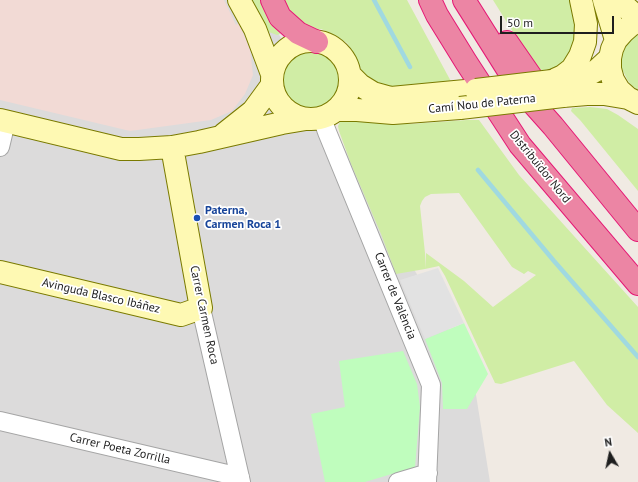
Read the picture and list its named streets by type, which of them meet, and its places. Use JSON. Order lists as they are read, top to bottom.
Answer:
{
  "streets": {
    "highway": ["Distribuïdor Nord"],
    "street": [
      "Camí Nou de Paterna",
      "Avinguda Blasco Ibáñez",
      "Carrer de València",
      "Carrer Carmen Roca",
      "Carrer Poeta Zorrilla"
    ]
  },
  "crossings": [
    ["Camí Nou de Paterna", "Carrer de València"],
    ["Avinguda Blasco Ibáñez", "Carrer Carmen Roca"],
    ["Carrer Carmen Roca", "Carrer Poeta Zorrilla"]
  ],
  "places": ["Paterna, Carmen Roca 1"],
  "scale_bar": "50 m",
  "north": "top"
}
